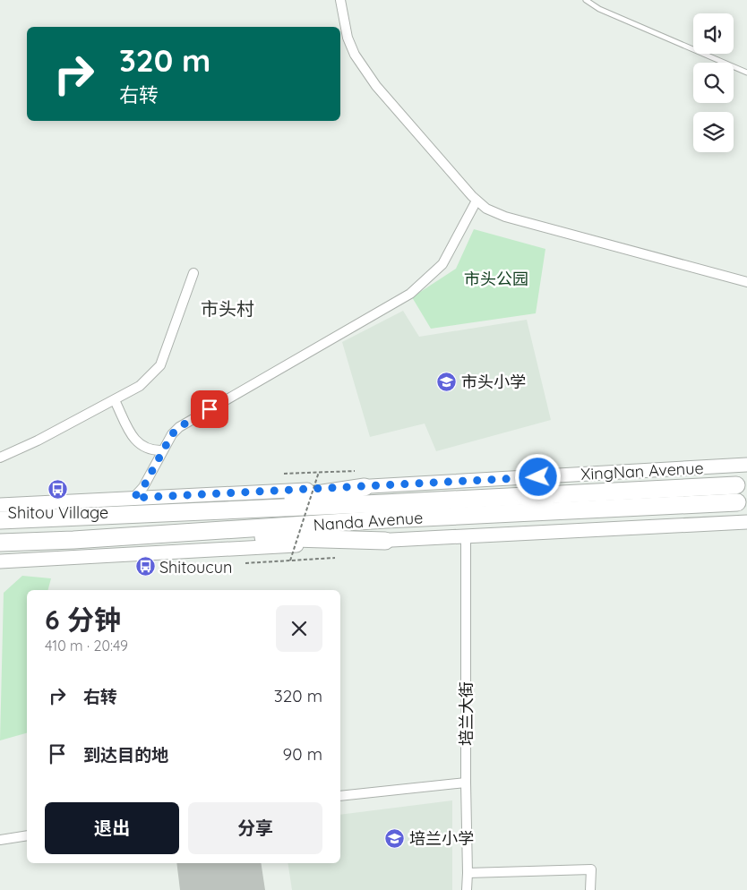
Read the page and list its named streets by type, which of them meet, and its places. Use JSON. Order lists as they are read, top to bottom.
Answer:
{
  "streets": {
    "highway": ["Nanda Avenue"],
    "main road": ["XingNan Avenue"],
    "street": ["培兰大街"]
  },
  "districts": ["市头村"],
  "parks": ["市头公园"],
  "places": {
    "school or university": ["市头小学", "培兰小学"],
    "bus stop": ["Shitou Village", "Shitoucun"]
  },
  "page": {
    "turn": ["320 m", "右转"],
    "heading": ["6 分钟", "410 m · 20:49"],
    "list": [
      {
        "name": "右转",
        "value": "320 m"
      },
      {
        "name": "到达目的地",
        "value": "90 m"
      }
    ],
    "buttons": ["退出", "分享"]
  }
}
